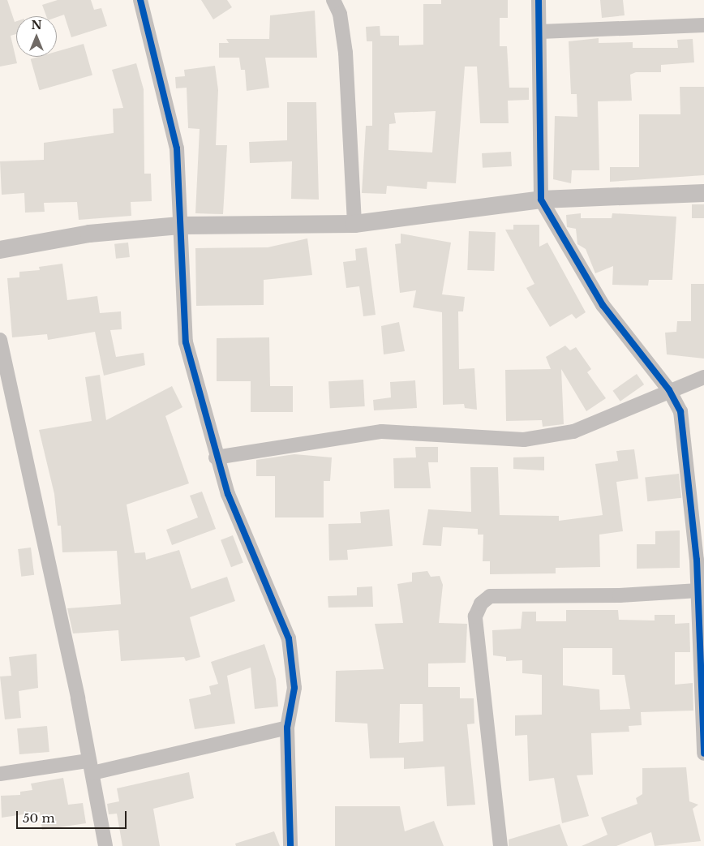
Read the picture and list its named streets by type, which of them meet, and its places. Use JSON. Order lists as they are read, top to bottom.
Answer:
{
  "scale_bar": "50 m",
  "north": "top"
}
